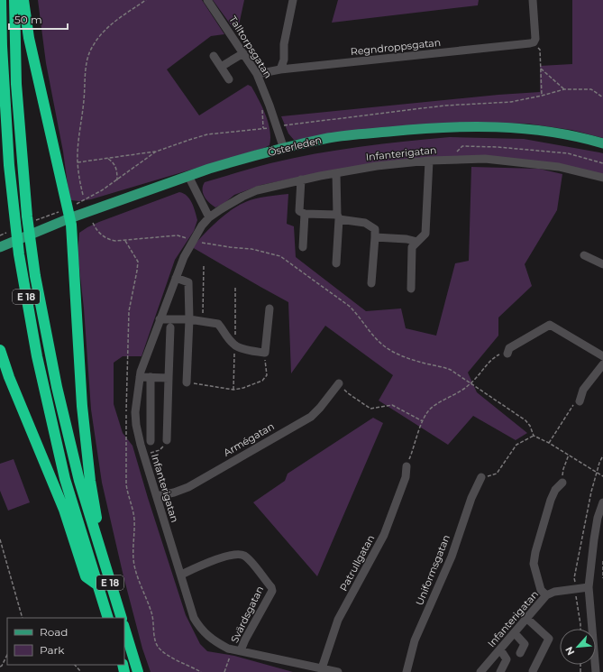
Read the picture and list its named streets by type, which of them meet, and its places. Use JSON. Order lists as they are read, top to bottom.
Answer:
{
  "streets": {
    "highway": ["E 18"],
    "main road": ["Österleden"],
    "street": [
      "Talltorpsgatan",
      "Regndroppsgatan",
      "Infanterigatan",
      "Armégatan",
      "Patrullgatan",
      "Uniformsgatan",
      "Svärdsgatan"
    ]
  },
  "crossings": [
    ["Talltorpsgatan", "Regndroppsgatan"],
    ["Talltorpsgatan", "Österleden"],
    ["Österleden", "E 18"],
    ["Infanterigatan", "Armégatan"],
    ["Infanterigatan", "Patrullgatan"],
    ["Infanterigatan", "Svärdsgatan"]
  ],
  "legend": ["Road", "Park"],
  "scale_bar": "50 m",
  "north": "bottom left"
}
